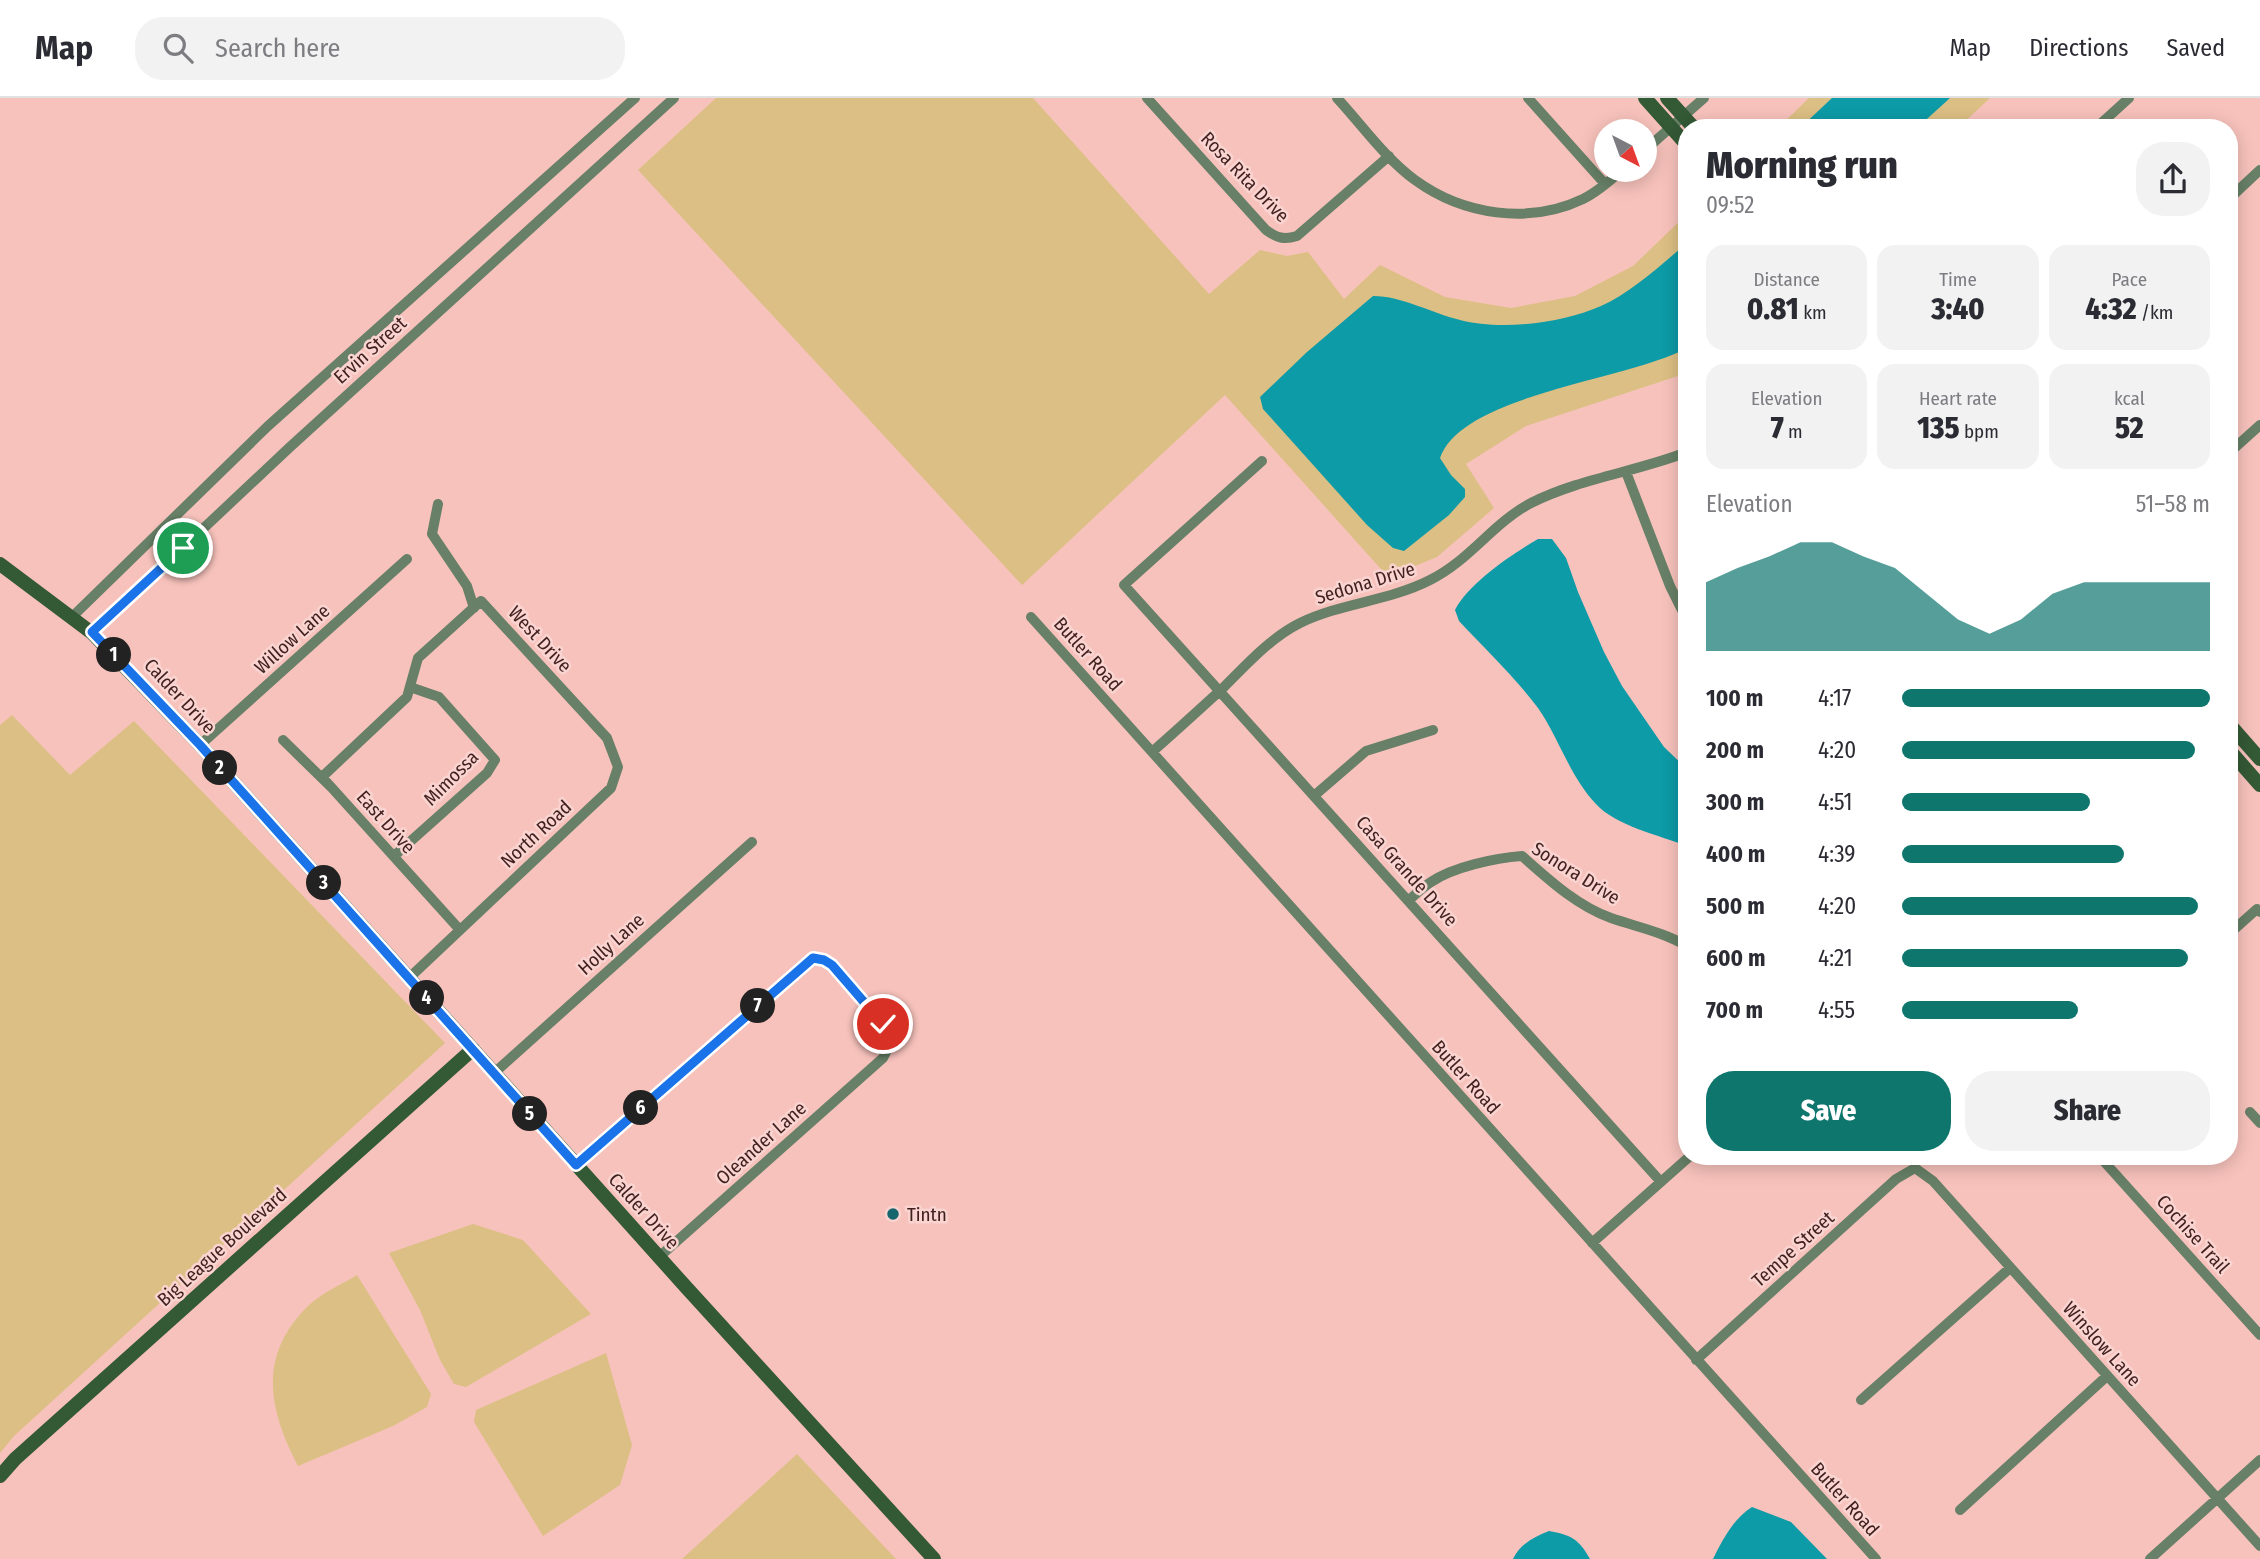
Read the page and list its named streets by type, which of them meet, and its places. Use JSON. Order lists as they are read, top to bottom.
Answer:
{
  "streets": {
    "street": [
      "Rosa Rita Drive",
      "Ervin Street",
      "Sedona Drive",
      "Willow Lane",
      "West Drive",
      "Butler Road",
      "Calder Drive",
      "Mimossa",
      "East Drive",
      "North Road",
      "Casa Grande Drive",
      "Sonora Drive",
      "Holly Lane",
      "Oleander Lane",
      "Cochise Trail",
      "Big League Boulevard",
      "Tempe Street",
      "Winslow Lane"
    ]
  },
  "crossings": [
    ["Ervin Street", "Calder Drive"],
    ["Sedona Drive", "Butler Road"],
    ["Sedona Drive", "Casa Grande Drive"],
    ["Willow Lane", "Calder Drive"],
    ["West Drive", "North Road"],
    ["Butler Road", "Tempe Street"],
    ["Calder Drive", "North Road"],
    ["Calder Drive", "Holly Lane"],
    ["Calder Drive", "Oleander Lane"],
    ["Calder Drive", "Big League Boulevard"],
    ["Mimossa", "East Drive"],
    ["East Drive", "North Road"],
    ["Casa Grande Drive", "Sonora Drive"],
    ["Tempe Street", "Winslow Lane"]
  ],
  "places": ["Tintn"],
  "north": "bottom right",
  "page": {
    "header": "Map",
    "search": "Search here",
    "nav": ["Map", "Directions", "Saved"],
    "heading": ["Morning run", "09:52"],
    "stats": [
      ["Distance", "0.81 km"],
      ["Time", "3:40"],
      ["Pace", "4:32 /km"],
      ["Elevation", "7 m"],
      ["Heart rate", "135 bpm"],
      ["kcal", "52"]
    ],
    "chart": ["Elevation", "51–58 m"],
    "pins": [
      "1",
      "2",
      "3",
      "4",
      "7",
      "6",
      "5"
    ],
    "list": [
      {
        "name": "100 m",
        "note": "4:17"
      },
      {
        "name": "200 m",
        "note": "4:20"
      },
      {
        "name": "300 m",
        "note": "4:51"
      },
      {
        "name": "400 m",
        "note": "4:39"
      },
      {
        "name": "500 m",
        "note": "4:20"
      },
      {
        "name": "600 m",
        "note": "4:21"
      },
      {
        "name": "700 m",
        "note": "4:55"
      }
    ],
    "buttons": ["Save", "Share"]
  }
}
